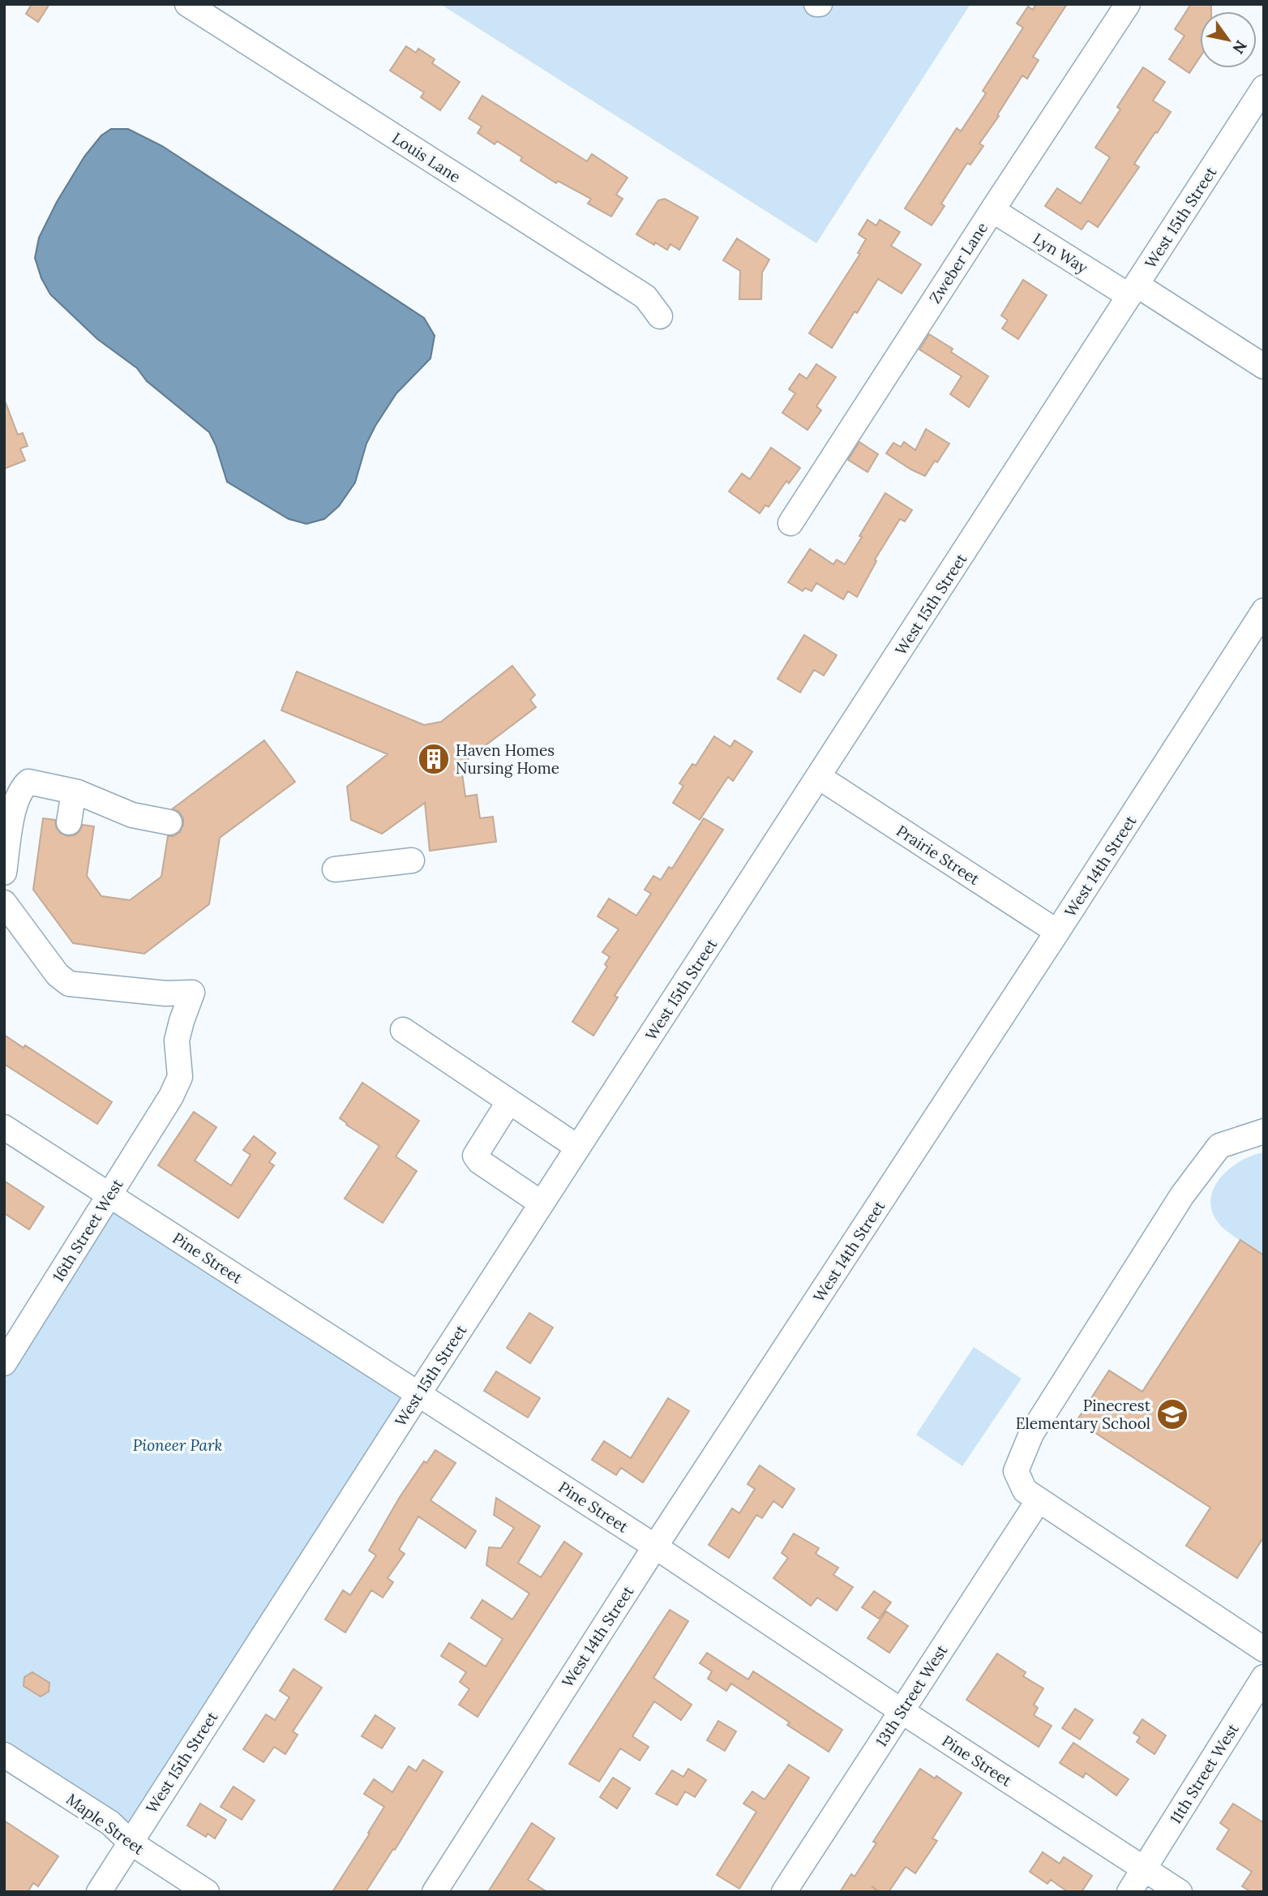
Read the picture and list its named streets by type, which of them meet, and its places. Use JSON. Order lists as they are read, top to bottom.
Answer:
{
  "streets": {
    "street": [
      "Louis Lane",
      "West 15th Street",
      "Lyn Way",
      "Zweber Lane",
      "Prairie Street",
      "West 14th Street",
      "16th Street West",
      "Pine Street",
      "13th Street West",
      "11th Street West",
      "Maple Street"
    ]
  },
  "crossings": [
    ["West 15th Street", "Lyn Way"],
    ["West 15th Street", "Prairie Street"],
    ["West 15th Street", "Pine Street"],
    ["West 15th Street", "Maple Street"],
    ["Lyn Way", "Zweber Lane"],
    ["Prairie Street", "West 14th Street"],
    ["West 14th Street", "Pine Street"],
    ["16th Street West", "Pine Street"],
    ["Pine Street", "13th Street West"],
    ["Pine Street", "11th Street West"]
  ],
  "parks": ["Pioneer Park"],
  "places": {
    "building": ["Haven Homes Nursing Home"],
    "school or university": ["Pinecrest Elementary School"]
  },
  "north": "bottom right"
}
